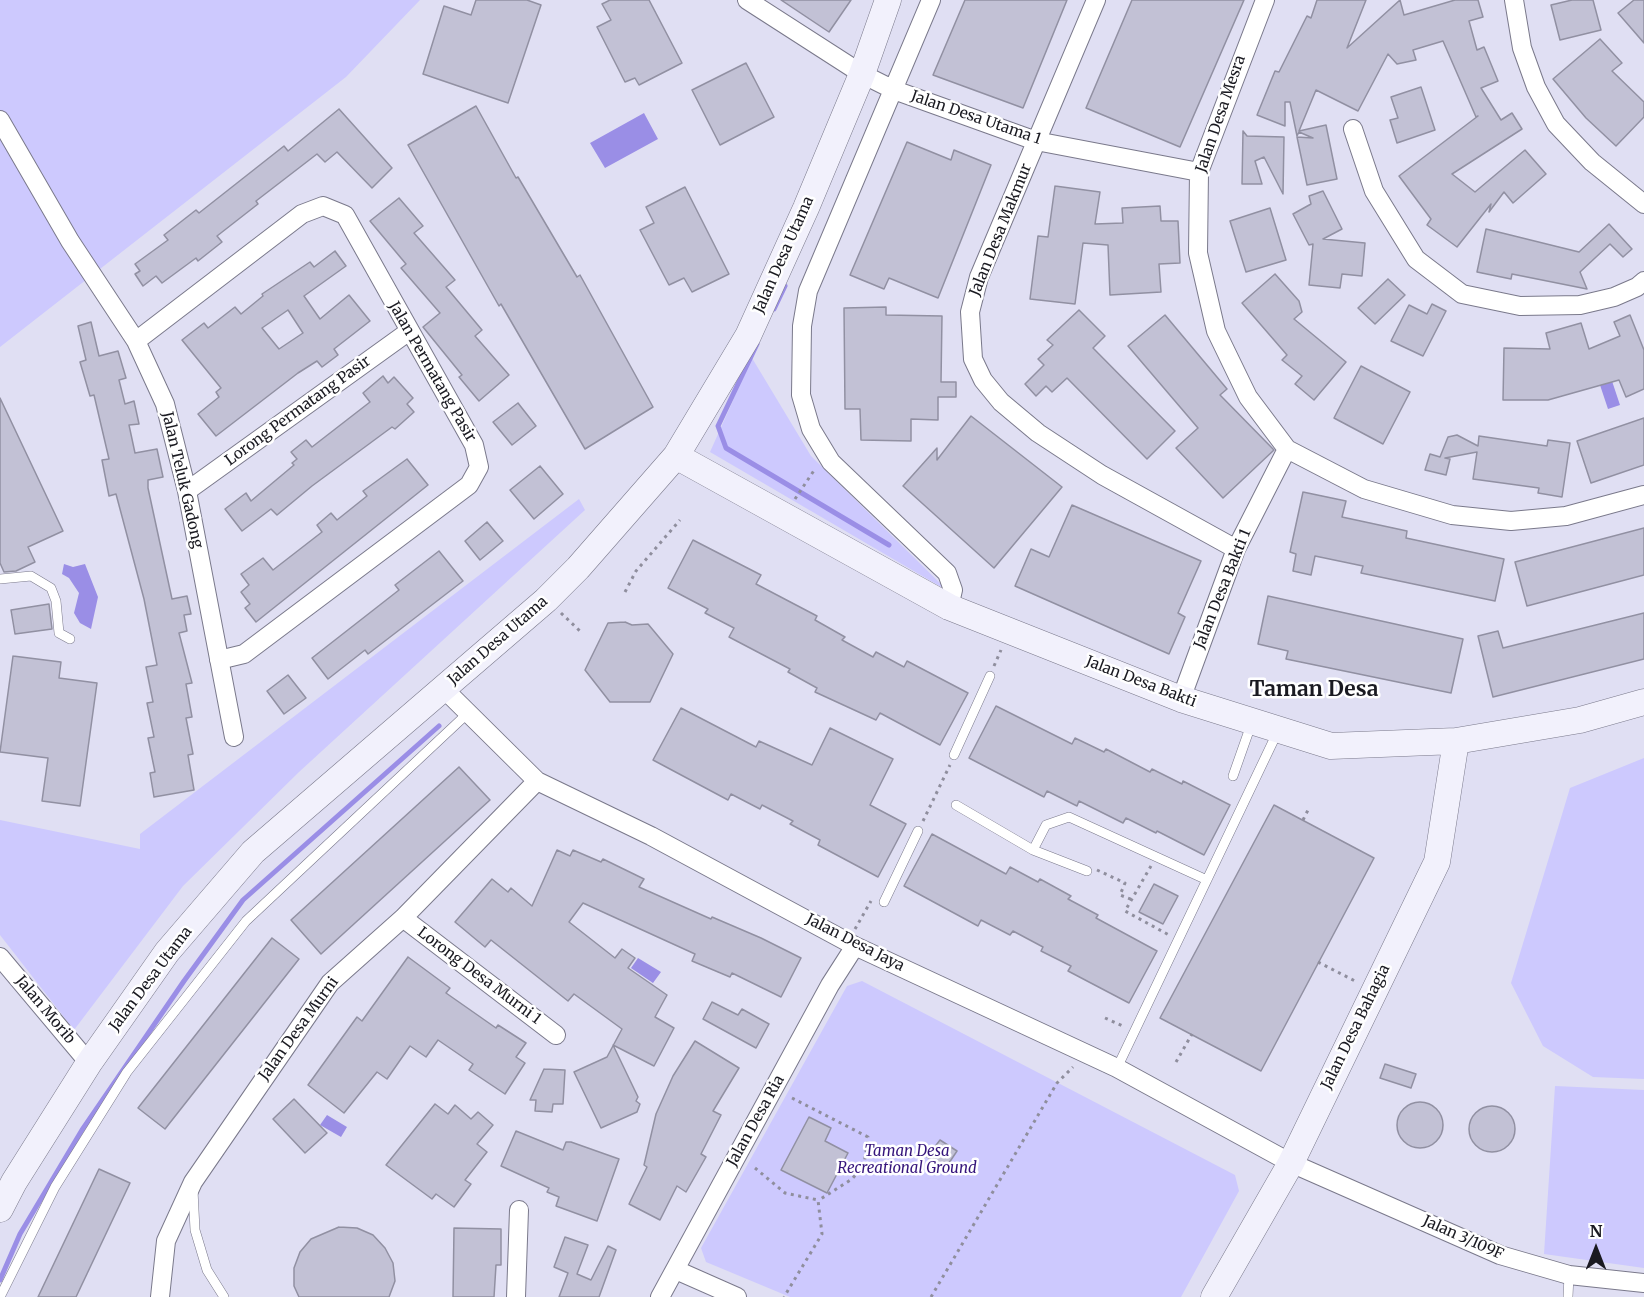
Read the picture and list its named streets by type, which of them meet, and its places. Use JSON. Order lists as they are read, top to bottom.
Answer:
{
  "streets": {
    "street": [
      "Jalan Desa Mesra",
      "Jalan Desa Utama 1",
      "Jalan Desa Makmur",
      "Jalan Desa Utama",
      "Jalan Permatang Pasir",
      "Lorong Permatang Pasir",
      "Jalan Teluk Gadong",
      "Jalan Desa Bakti 1",
      "Jalan Desa Bakti",
      "Jalan Desa Jaya",
      "Lorong Desa Murni 1",
      "Jalan Morib",
      "Jalan Desa Bahagia",
      "Jalan Desa Murni",
      "Jalan Desa Ria",
      "Jalan 3/109F"
    ]
  },
  "crossings": [
    ["Jalan Desa Mesra", "Jalan Desa Utama 1"],
    ["Jalan Desa Mesra", "Jalan Desa Bakti 1"],
    ["Jalan Desa Utama 1", "Jalan Desa Makmur"],
    ["Jalan Desa Utama 1", "Jalan Desa Utama"],
    ["Jalan Desa Makmur", "Jalan Desa Bakti 1"],
    ["Jalan Desa Utama", "Jalan Desa Bakti"],
    ["Jalan Desa Utama", "Jalan Desa Jaya"],
    ["Jalan Desa Utama", "Jalan Morib"],
    ["Jalan Permatang Pasir", "Lorong Permatang Pasir"],
    ["Jalan Permatang Pasir", "Jalan Teluk Gadong"],
    ["Lorong Permatang Pasir", "Jalan Teluk Gadong"],
    ["Jalan Desa Bakti 1", "Jalan Desa Bakti"],
    ["Jalan Desa Bakti", "Jalan Desa Bahagia"],
    ["Jalan Desa Jaya", "Jalan Desa Bahagia"],
    ["Jalan Desa Jaya", "Jalan Desa Murni"],
    ["Jalan Desa Jaya", "Jalan Desa Ria"],
    ["Jalan Desa Jaya", "Jalan 3/109F"],
    ["Lorong Desa Murni 1", "Jalan Desa Murni"],
    ["Jalan Desa Bahagia", "Jalan 3/109F"]
  ],
  "districts": ["Taman Desa"],
  "parks": ["Taman Desa Recreational Ground"],
  "north": "top"
}
